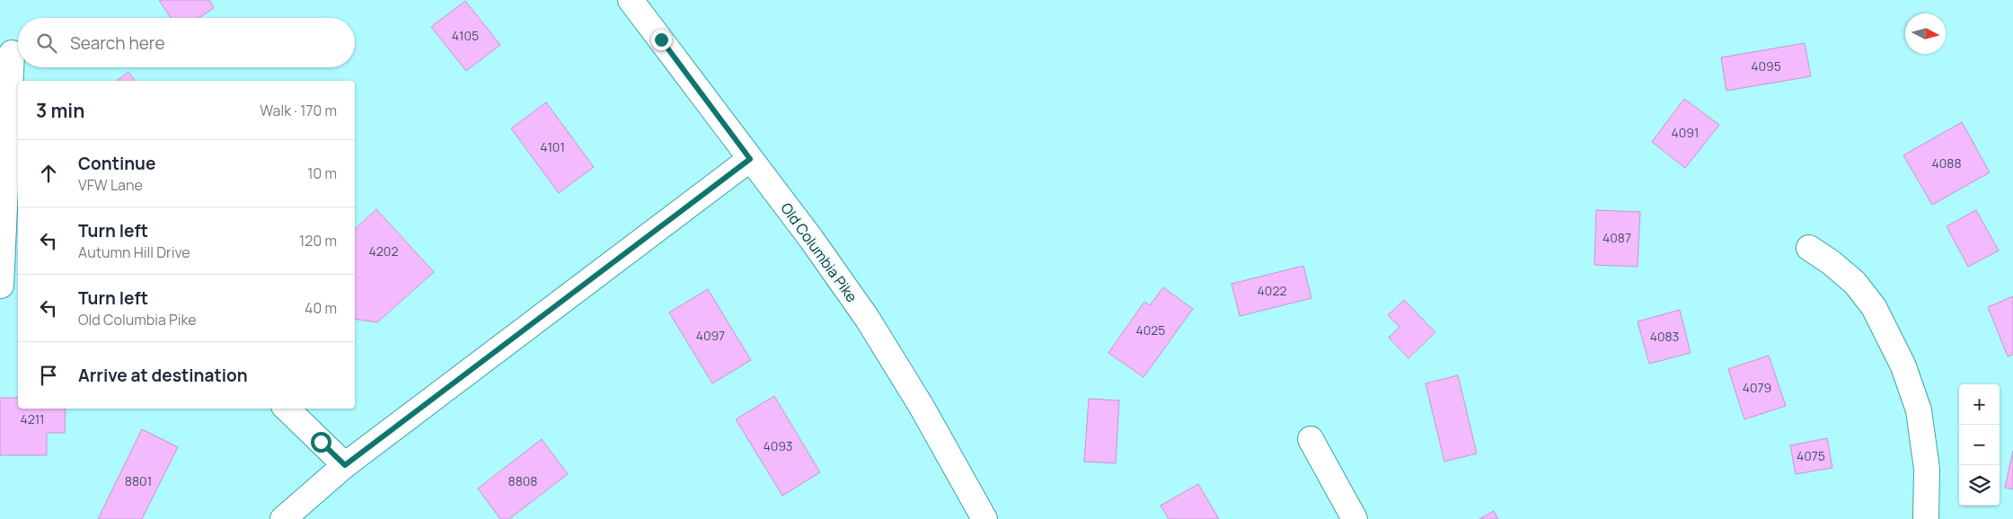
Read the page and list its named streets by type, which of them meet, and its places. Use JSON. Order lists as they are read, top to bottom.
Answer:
{
  "streets": {
    "street": ["Old Columbia Pike"]
  },
  "house_numbers": [
    "4105",
    "4095",
    "4091",
    "4101",
    "4088",
    "4087",
    "4202",
    "4022",
    "4025",
    "4097",
    "4083",
    "4079",
    "4211",
    "4093",
    "4075",
    "8801",
    "8808"
  ],
  "north": "right",
  "page": {
    "search": "Search here",
    "heading": ["3 min", "Walk · 170 m"],
    "list": [
      ["Continue", "VFW Lane", "10 m"],
      ["Turn left", "Autumn Hill Drive", "120 m"],
      ["Turn left", "Old Columbia Pike", "40 m"],
      "Arrive at destination"
    ],
    "map_buttons": ["+", "−"]
  }
}
